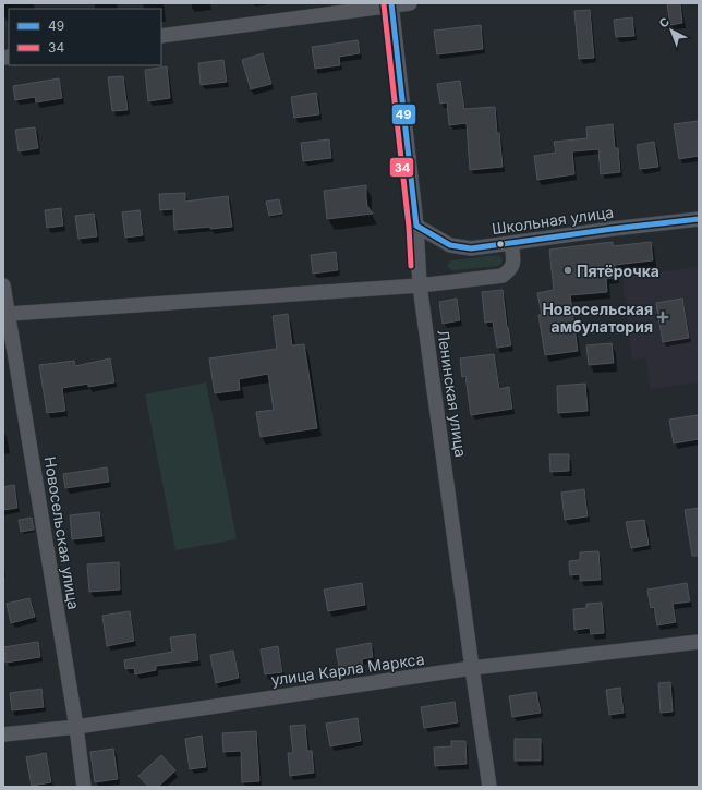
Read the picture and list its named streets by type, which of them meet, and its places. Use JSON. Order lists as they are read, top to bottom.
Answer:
{
  "streets": {
    "street": [
      "Школьная улица",
      "Ленинская улица",
      "Новосельская улица",
      "улица Карла Маркса"
    ]
  },
  "crossings": [
    ["Школьная улица", "Ленинская улица"],
    ["Ленинская улица", "улица Карла Маркса"],
    ["Новосельская улица", "улица Карла Маркса"]
  ],
  "places": {
    "other": ["Пятёрочка"],
    "health": ["Новосельская амбулатория"]
  },
  "lines": ["transit line 49", "transit line 34"],
  "legend": ["49", "34"],
  "north": "top left"
}
